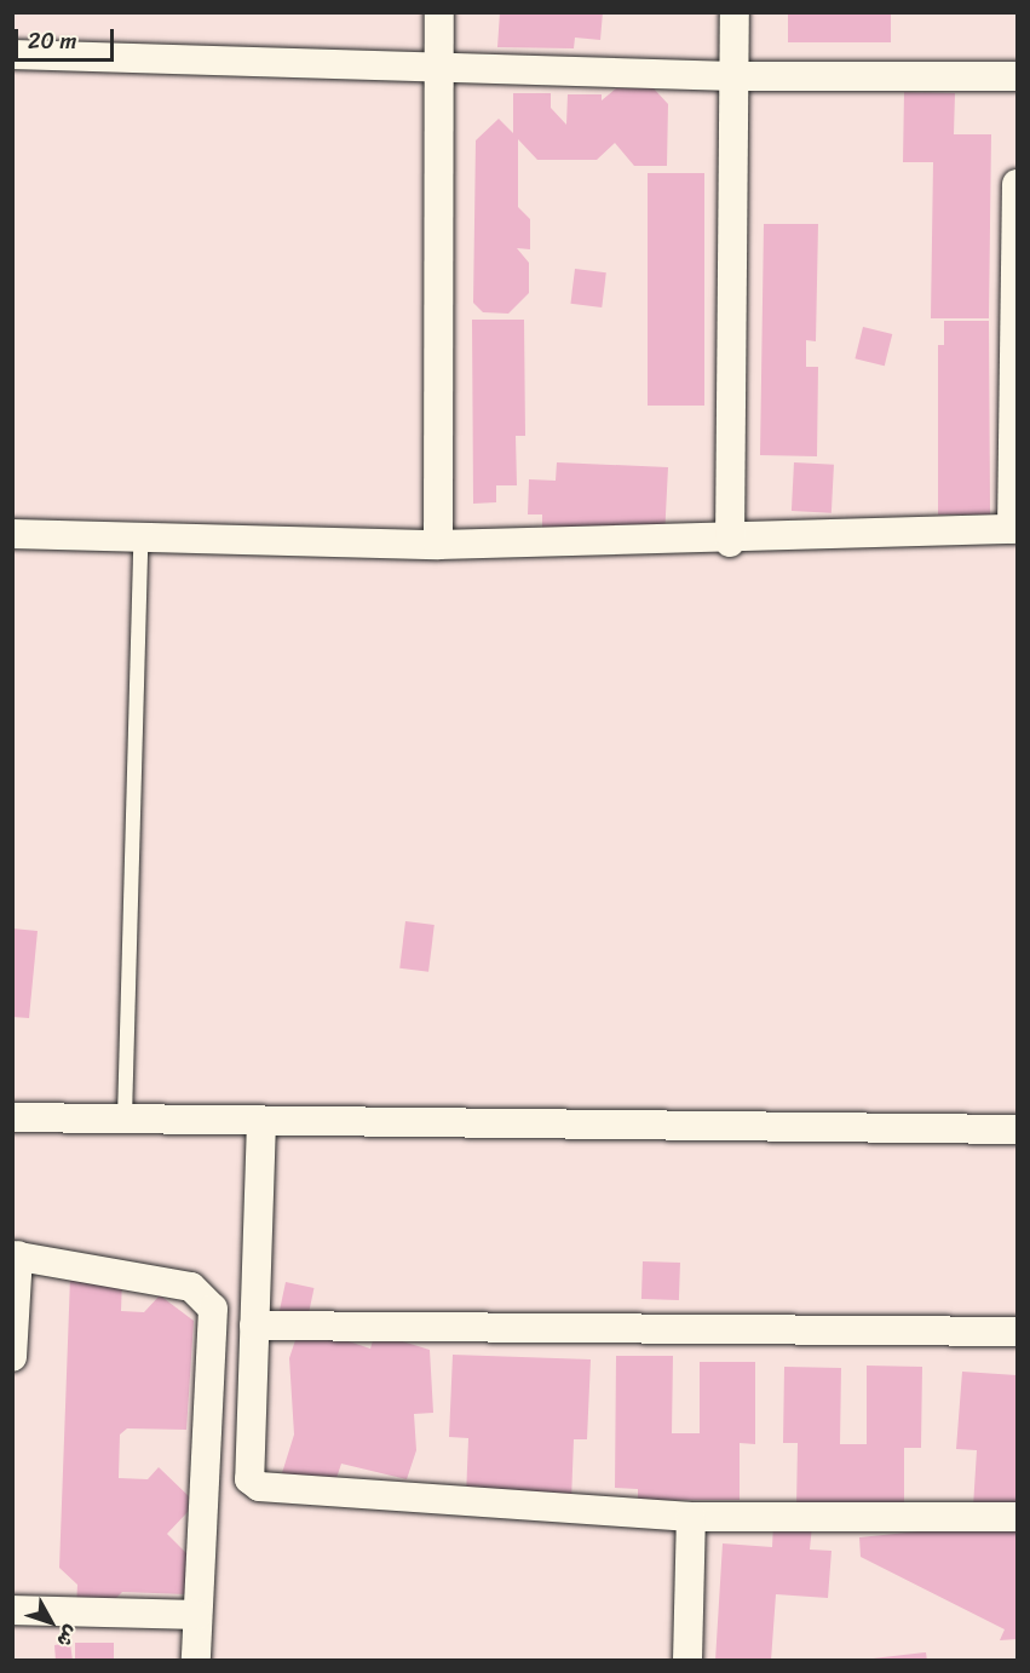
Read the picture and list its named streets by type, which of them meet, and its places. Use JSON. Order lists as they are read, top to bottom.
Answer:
{
  "scale_bar": "20 m",
  "north": "bottom right"
}
